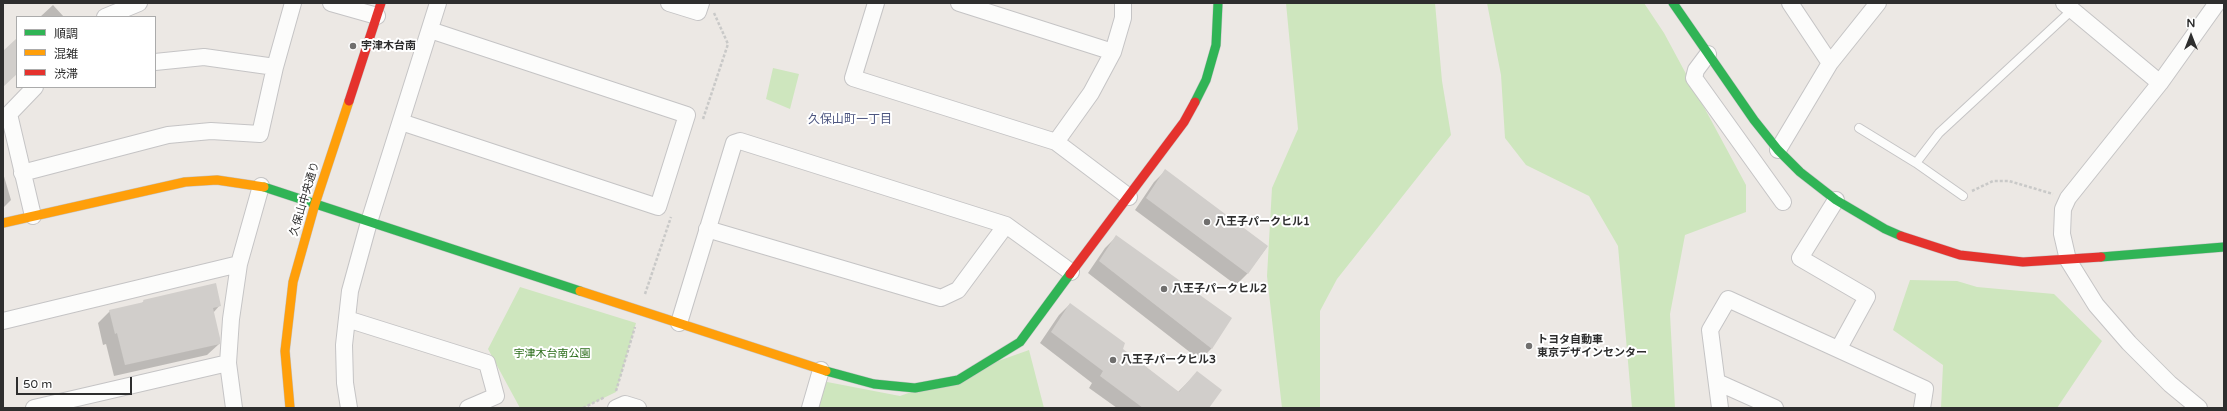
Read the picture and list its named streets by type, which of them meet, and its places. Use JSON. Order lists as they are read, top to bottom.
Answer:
{
  "streets": {
    "street": ["久保山中央通り"]
  },
  "districts": ["久保山町一丁目"],
  "parks": ["宇津木台南公園"],
  "places": [
    "宇津木台南",
    "八王子パークヒル1",
    "八王子パークヒル2",
    "トヨタ自動車 東京デザインセンター",
    "八王子パークヒル3"
  ],
  "legend": ["順調", "混雑", "渋滞"],
  "scale_bar": "50 m",
  "north": "top"
}
